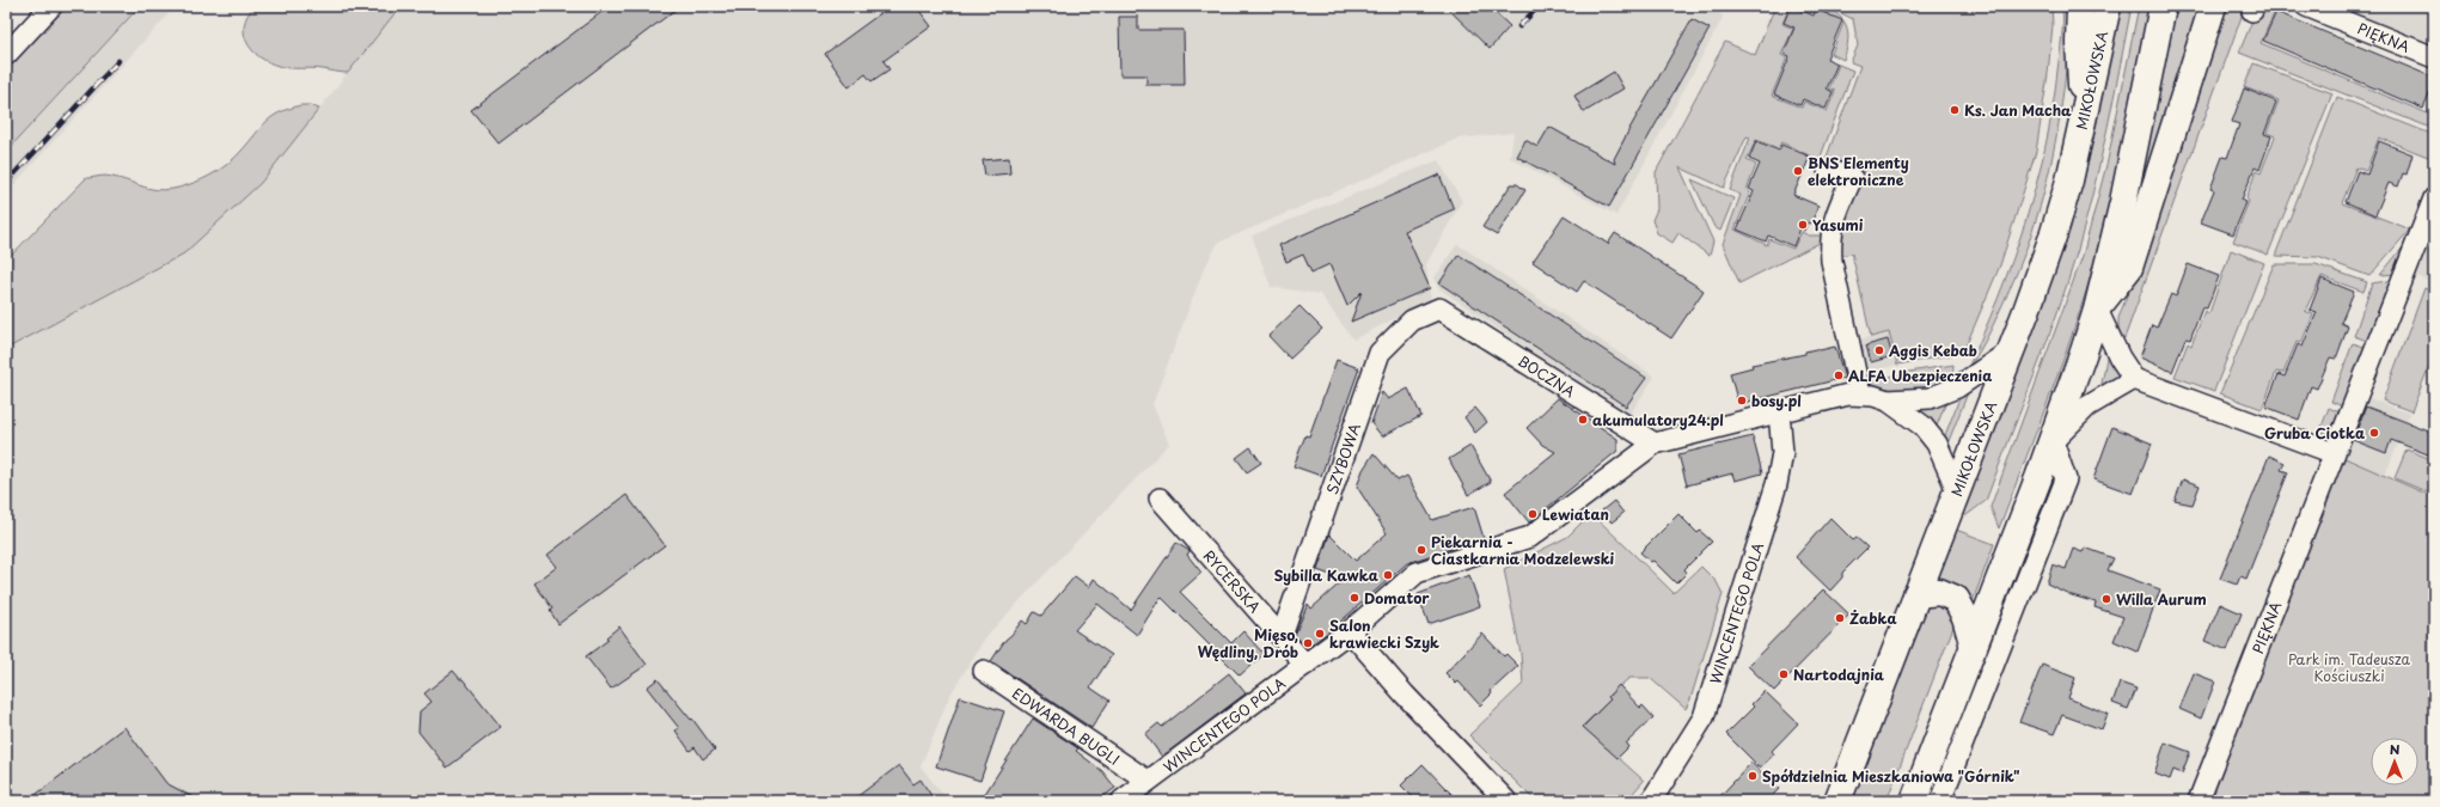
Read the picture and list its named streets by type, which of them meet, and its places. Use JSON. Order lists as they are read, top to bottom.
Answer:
{
  "streets": {
    "main road": ["MIKOŁOWSKA"],
    "street": [
      "PIĘKNA",
      "BOCZNA",
      "SZYBOWA",
      "RYCERSKA",
      "WINCENTEGO POLA",
      "EDWARDA BUGLI"
    ]
  },
  "crossings": [
    ["MIKOŁOWSKA", "WINCENTEGO POLA"],
    ["BOCZNA", "SZYBOWA"],
    ["BOCZNA", "WINCENTEGO POLA"],
    ["SZYBOWA", "RYCERSKA"],
    ["RYCERSKA", "WINCENTEGO POLA"],
    ["WINCENTEGO POLA", "EDWARDA BUGLI"]
  ],
  "parks": ["Park im. Tadeusza Kościuszki"],
  "places": [
    "Ks. Jan Macha",
    "BNS Elementy elektroniczne",
    "Yasumi",
    "Aggis Kebab",
    "ALFA Ubezpieczenia",
    "bosy.pl",
    "akumulatory24.pl",
    "Gruba Ciotka",
    "Lewiatan",
    "Piekarnia - Ciastkarnia Modzelewski",
    "Sybilla Kawka",
    "Domator",
    "Willa Aurum",
    "Żabka",
    "Salon krawiecki Szyk",
    "Mięso, Wędliny, Drób",
    "Nartodajnia",
    "Spółdzielnia Mieszkaniowa \"Górnik\""
  ],
  "north": "top"
}
